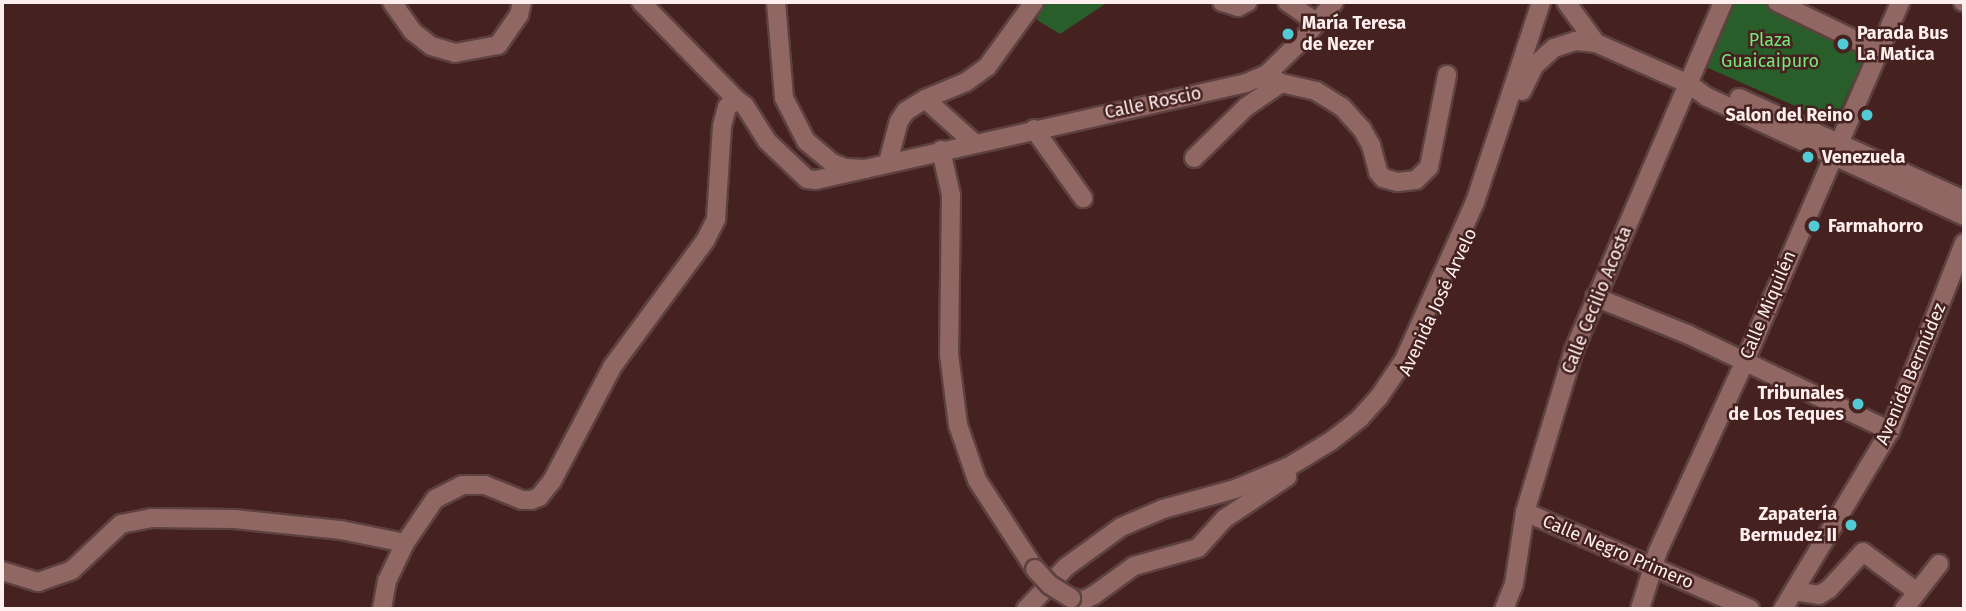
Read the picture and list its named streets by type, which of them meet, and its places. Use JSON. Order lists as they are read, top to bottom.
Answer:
{
  "streets": {
    "street": [
      "Calle Roscio",
      "Calle Cecilio Acosta",
      "Avenida José Arvelo",
      "Calle Miquilén",
      "Avenida Bermúdez",
      "Calle Negro Primero"
    ]
  },
  "crossings": [
    ["Calle Roscio", "Avenida José Arvelo"],
    ["Calle Cecilio Acosta", "Calle Negro Primero"],
    ["Calle Miquilén", "Calle Negro Primero"]
  ],
  "parks": ["Plaza Guaicaipuro"],
  "places": [
    "María Teresa de Nezer",
    "Parada Bus La Matica",
    "Salon del Reino",
    "Venezuela",
    "Farmahorro",
    "Tribunales de Los Teques",
    "Zapatería Bermudez II"
  ]
}
